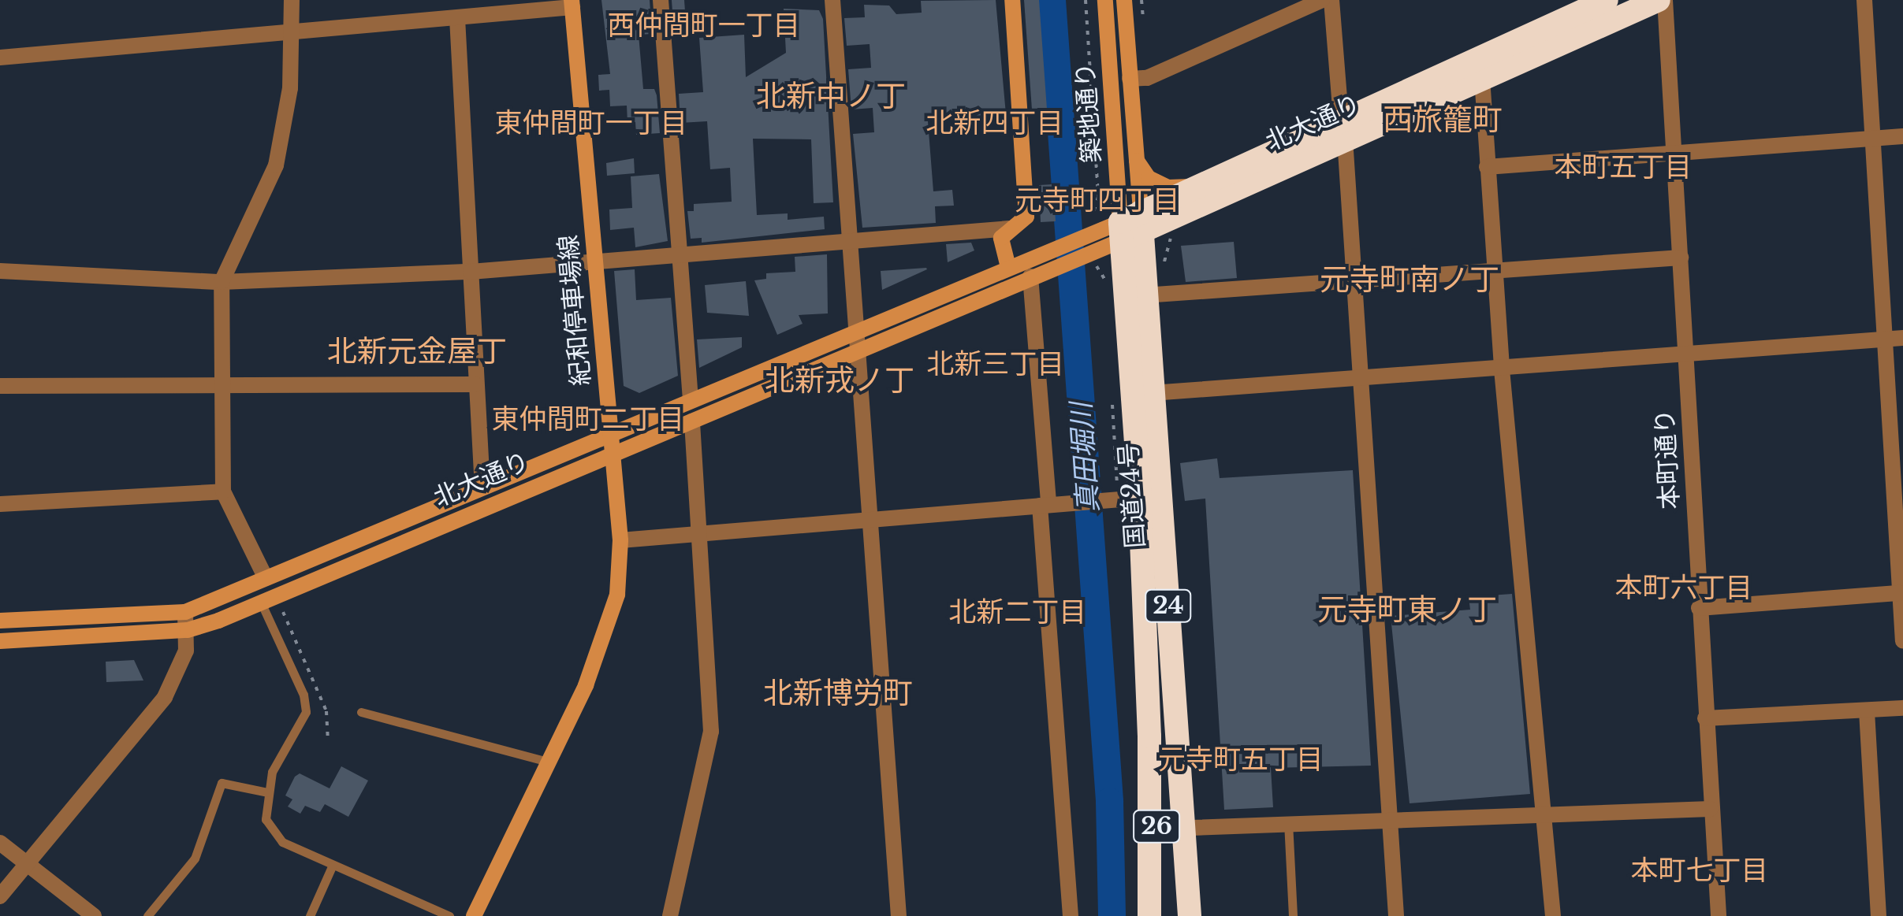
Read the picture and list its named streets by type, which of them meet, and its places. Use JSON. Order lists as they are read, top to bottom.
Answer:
{
  "streets": {
    "highway": [
      "北大通り",
      "国道24号",
      "24",
      "26"
    ],
    "street": ["築地通り", "紀和停車場線", "本町通り"]
  },
  "crossings": [
    ["築地通り", "北大通り"],
    ["築地通り", "国道24号"],
    ["北大通り", "紀和停車場線"],
    ["北大通り", "本町通り"],
    ["北大通り", "国道24号"],
    ["国道24号", "26"]
  ],
  "districts": [
    "西仲間町一丁目",
    "北新中ノ丁",
    "西旅籠町",
    "東仲間町一丁目",
    "北新四丁目",
    "本町五丁目",
    "元寺町四丁目",
    "元寺町南ノ丁",
    "北新元金屋丁",
    "北新三丁目",
    "北新戎ノ丁",
    "東仲間町二丁目",
    "本町六丁目",
    "元寺町東ノ丁",
    "北新二丁目",
    "北新博労町",
    "元寺町五丁目",
    "本町七丁目"
  ],
  "water": ["真田堀川"]
}
